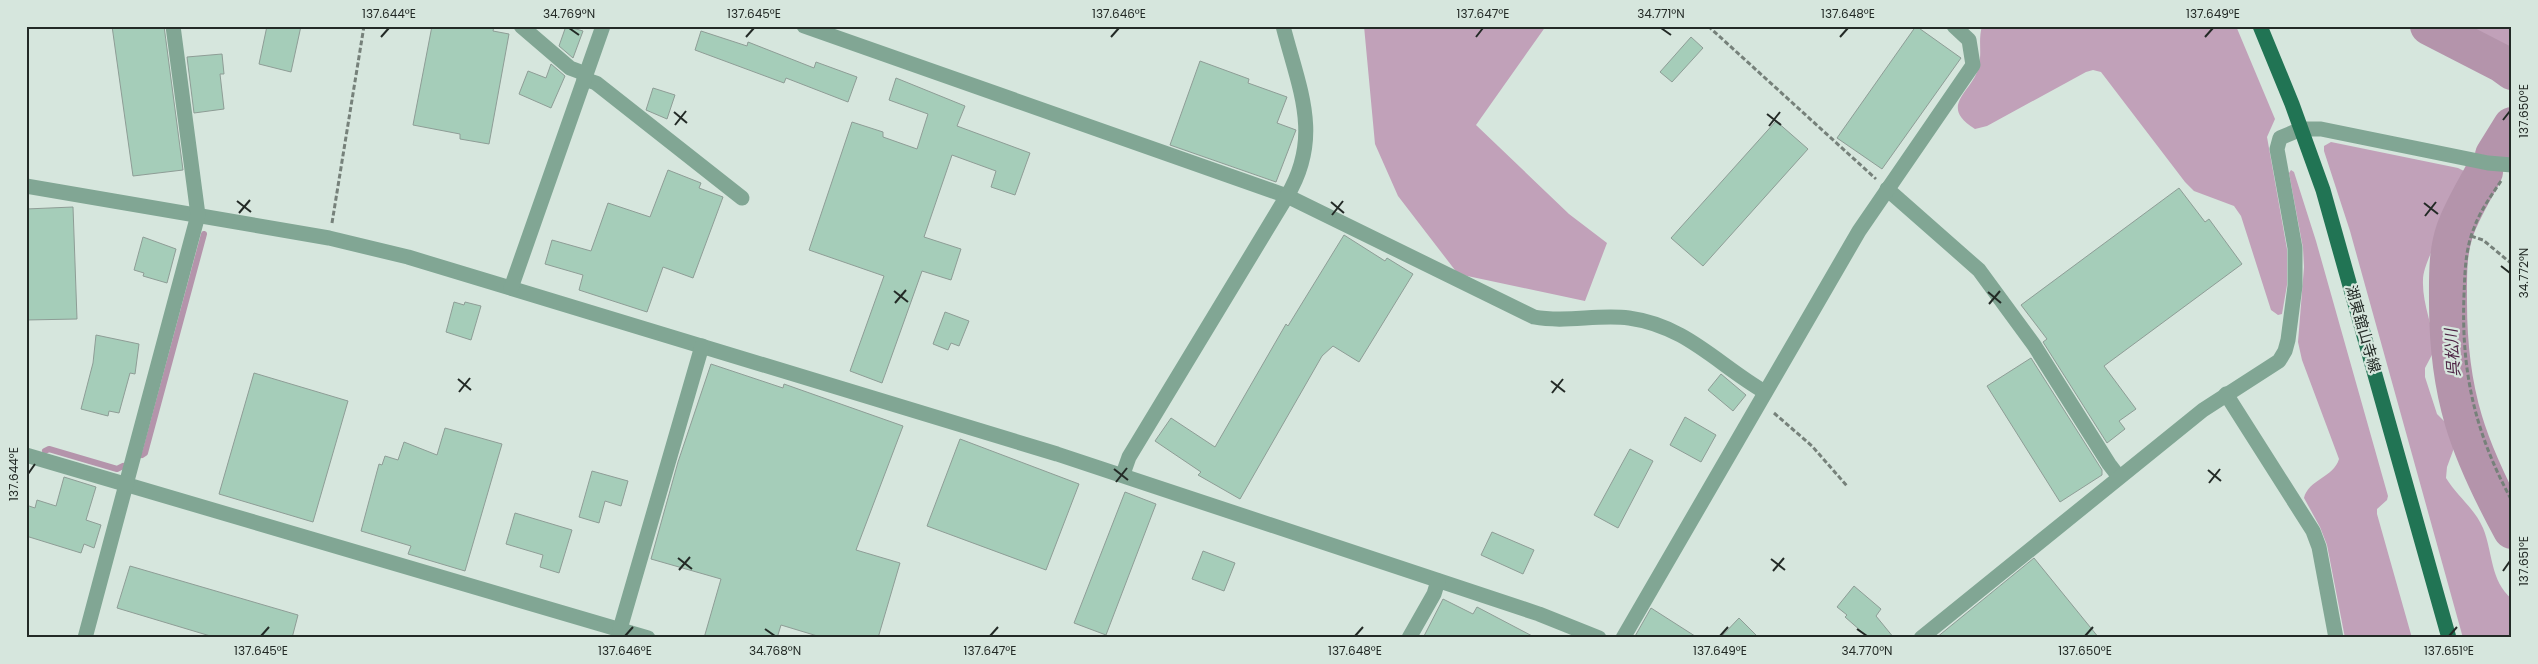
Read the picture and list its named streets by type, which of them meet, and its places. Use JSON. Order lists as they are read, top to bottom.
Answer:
{
  "streets": {
    "main road": ["湖東舘山寺線"]
  },
  "water": ["呉松川"],
  "coordinates": [
    "137.644°E",
    "34.769°N",
    "137.645°E",
    "137.646°E",
    "137.647°E",
    "34.771°N",
    "137.648°E",
    "137.649°E",
    "137.650°E",
    "34.772°N",
    "137.651°E",
    "34.768°N",
    "34.770°N"
  ]
}
